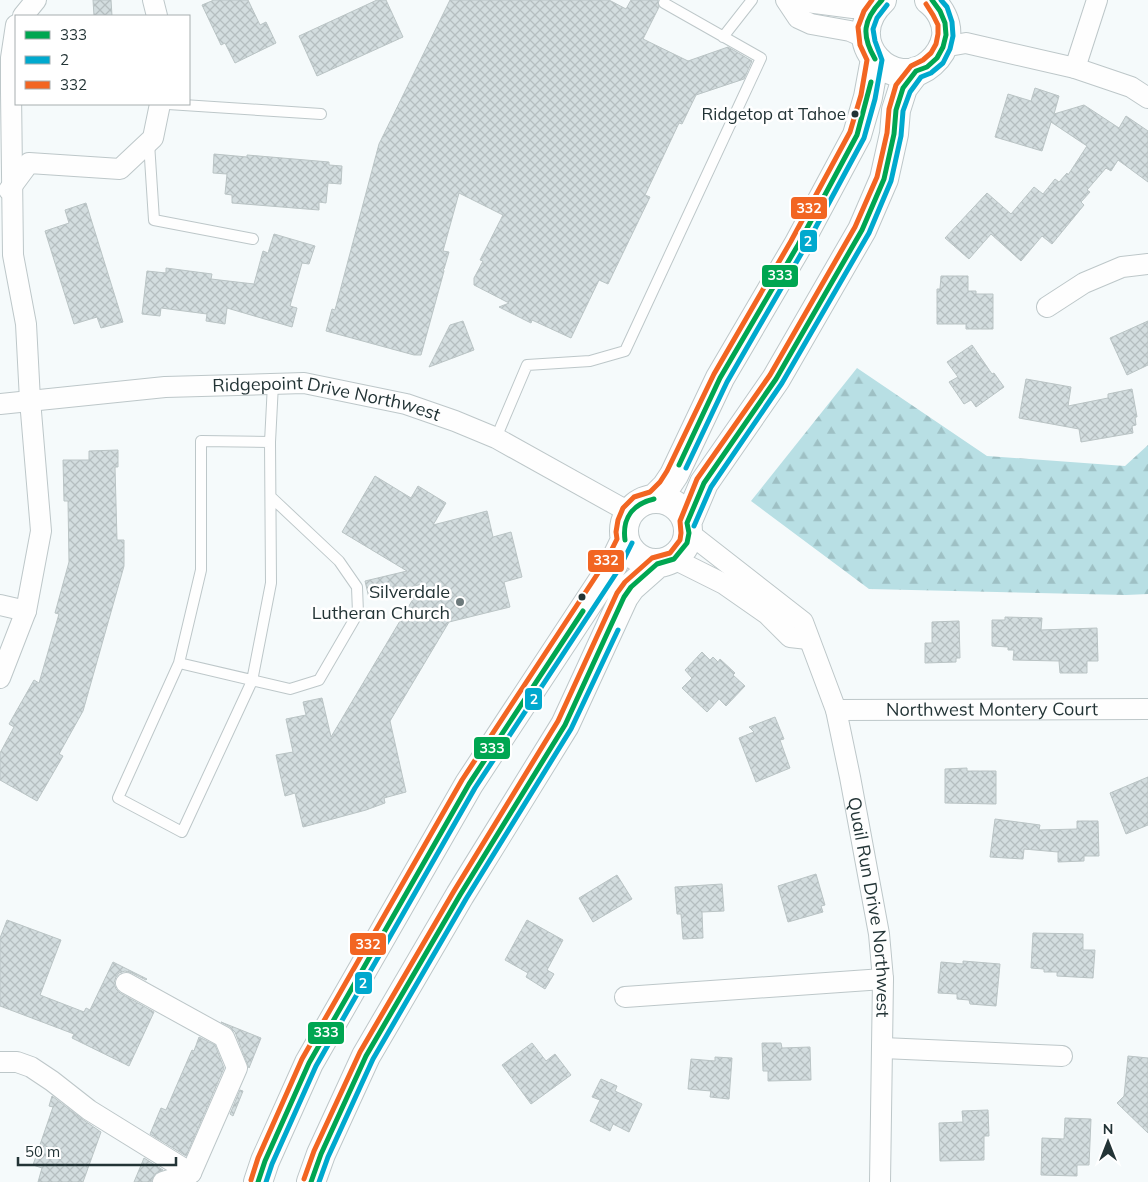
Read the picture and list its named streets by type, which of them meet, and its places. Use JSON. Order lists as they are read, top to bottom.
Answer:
{
  "streets": {
    "street": ["Ridgepoint Drive Northwest", "Northwest Montery Court", "Quail Run Drive Northwest"]
  },
  "crossings": [
    ["Ridgepoint Drive Northwest", "Quail Run Drive Northwest"],
    ["Northwest Montery Court", "Quail Run Drive Northwest"]
  ],
  "places": ["Ridgetop at Tahoe", "Silverdale Lutheran Church"],
  "lines": ["transit line 333", "transit line 2", "transit line 332"],
  "legend": ["333", "2", "332"],
  "scale_bar": "50 m",
  "north": "top"
}
